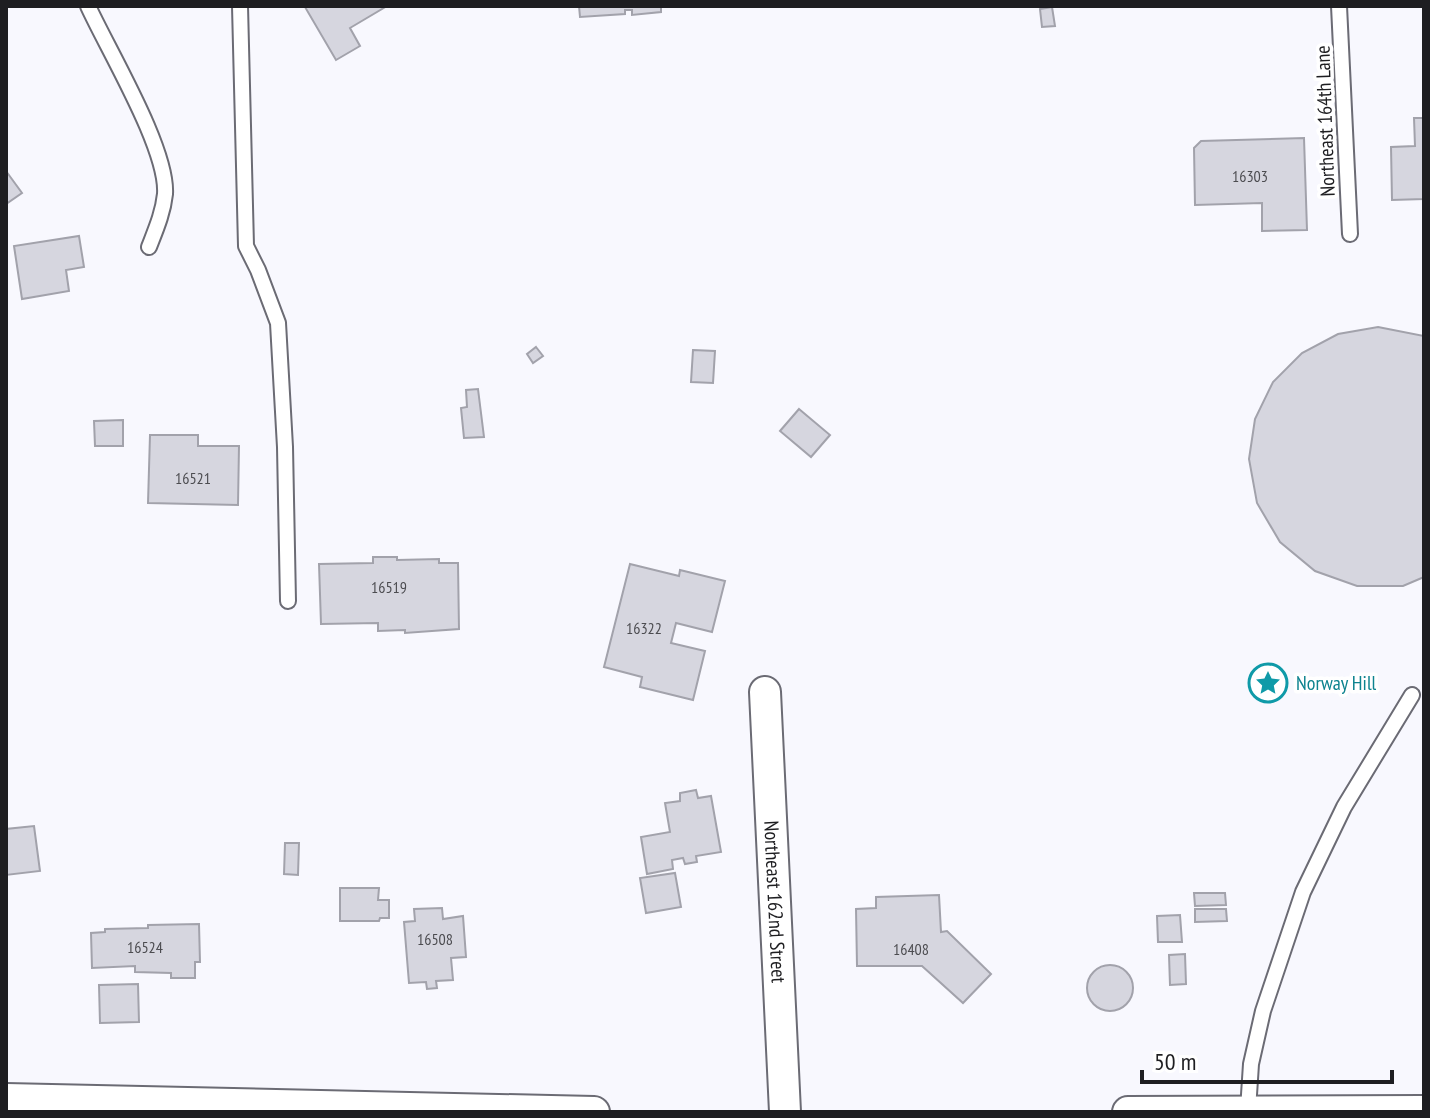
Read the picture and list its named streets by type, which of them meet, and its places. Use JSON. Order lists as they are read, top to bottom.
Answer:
{
  "streets": {
    "street": ["Northeast 162nd Street"],
    "lane": ["Northeast 164th Lane"]
  },
  "places": {
    "place": ["Norway Hill"]
  },
  "house_numbers": [
    "16303",
    "16521",
    "16519",
    "16322",
    "16508",
    "16524",
    "16408"
  ],
  "scale_bar": "50 m"
}
